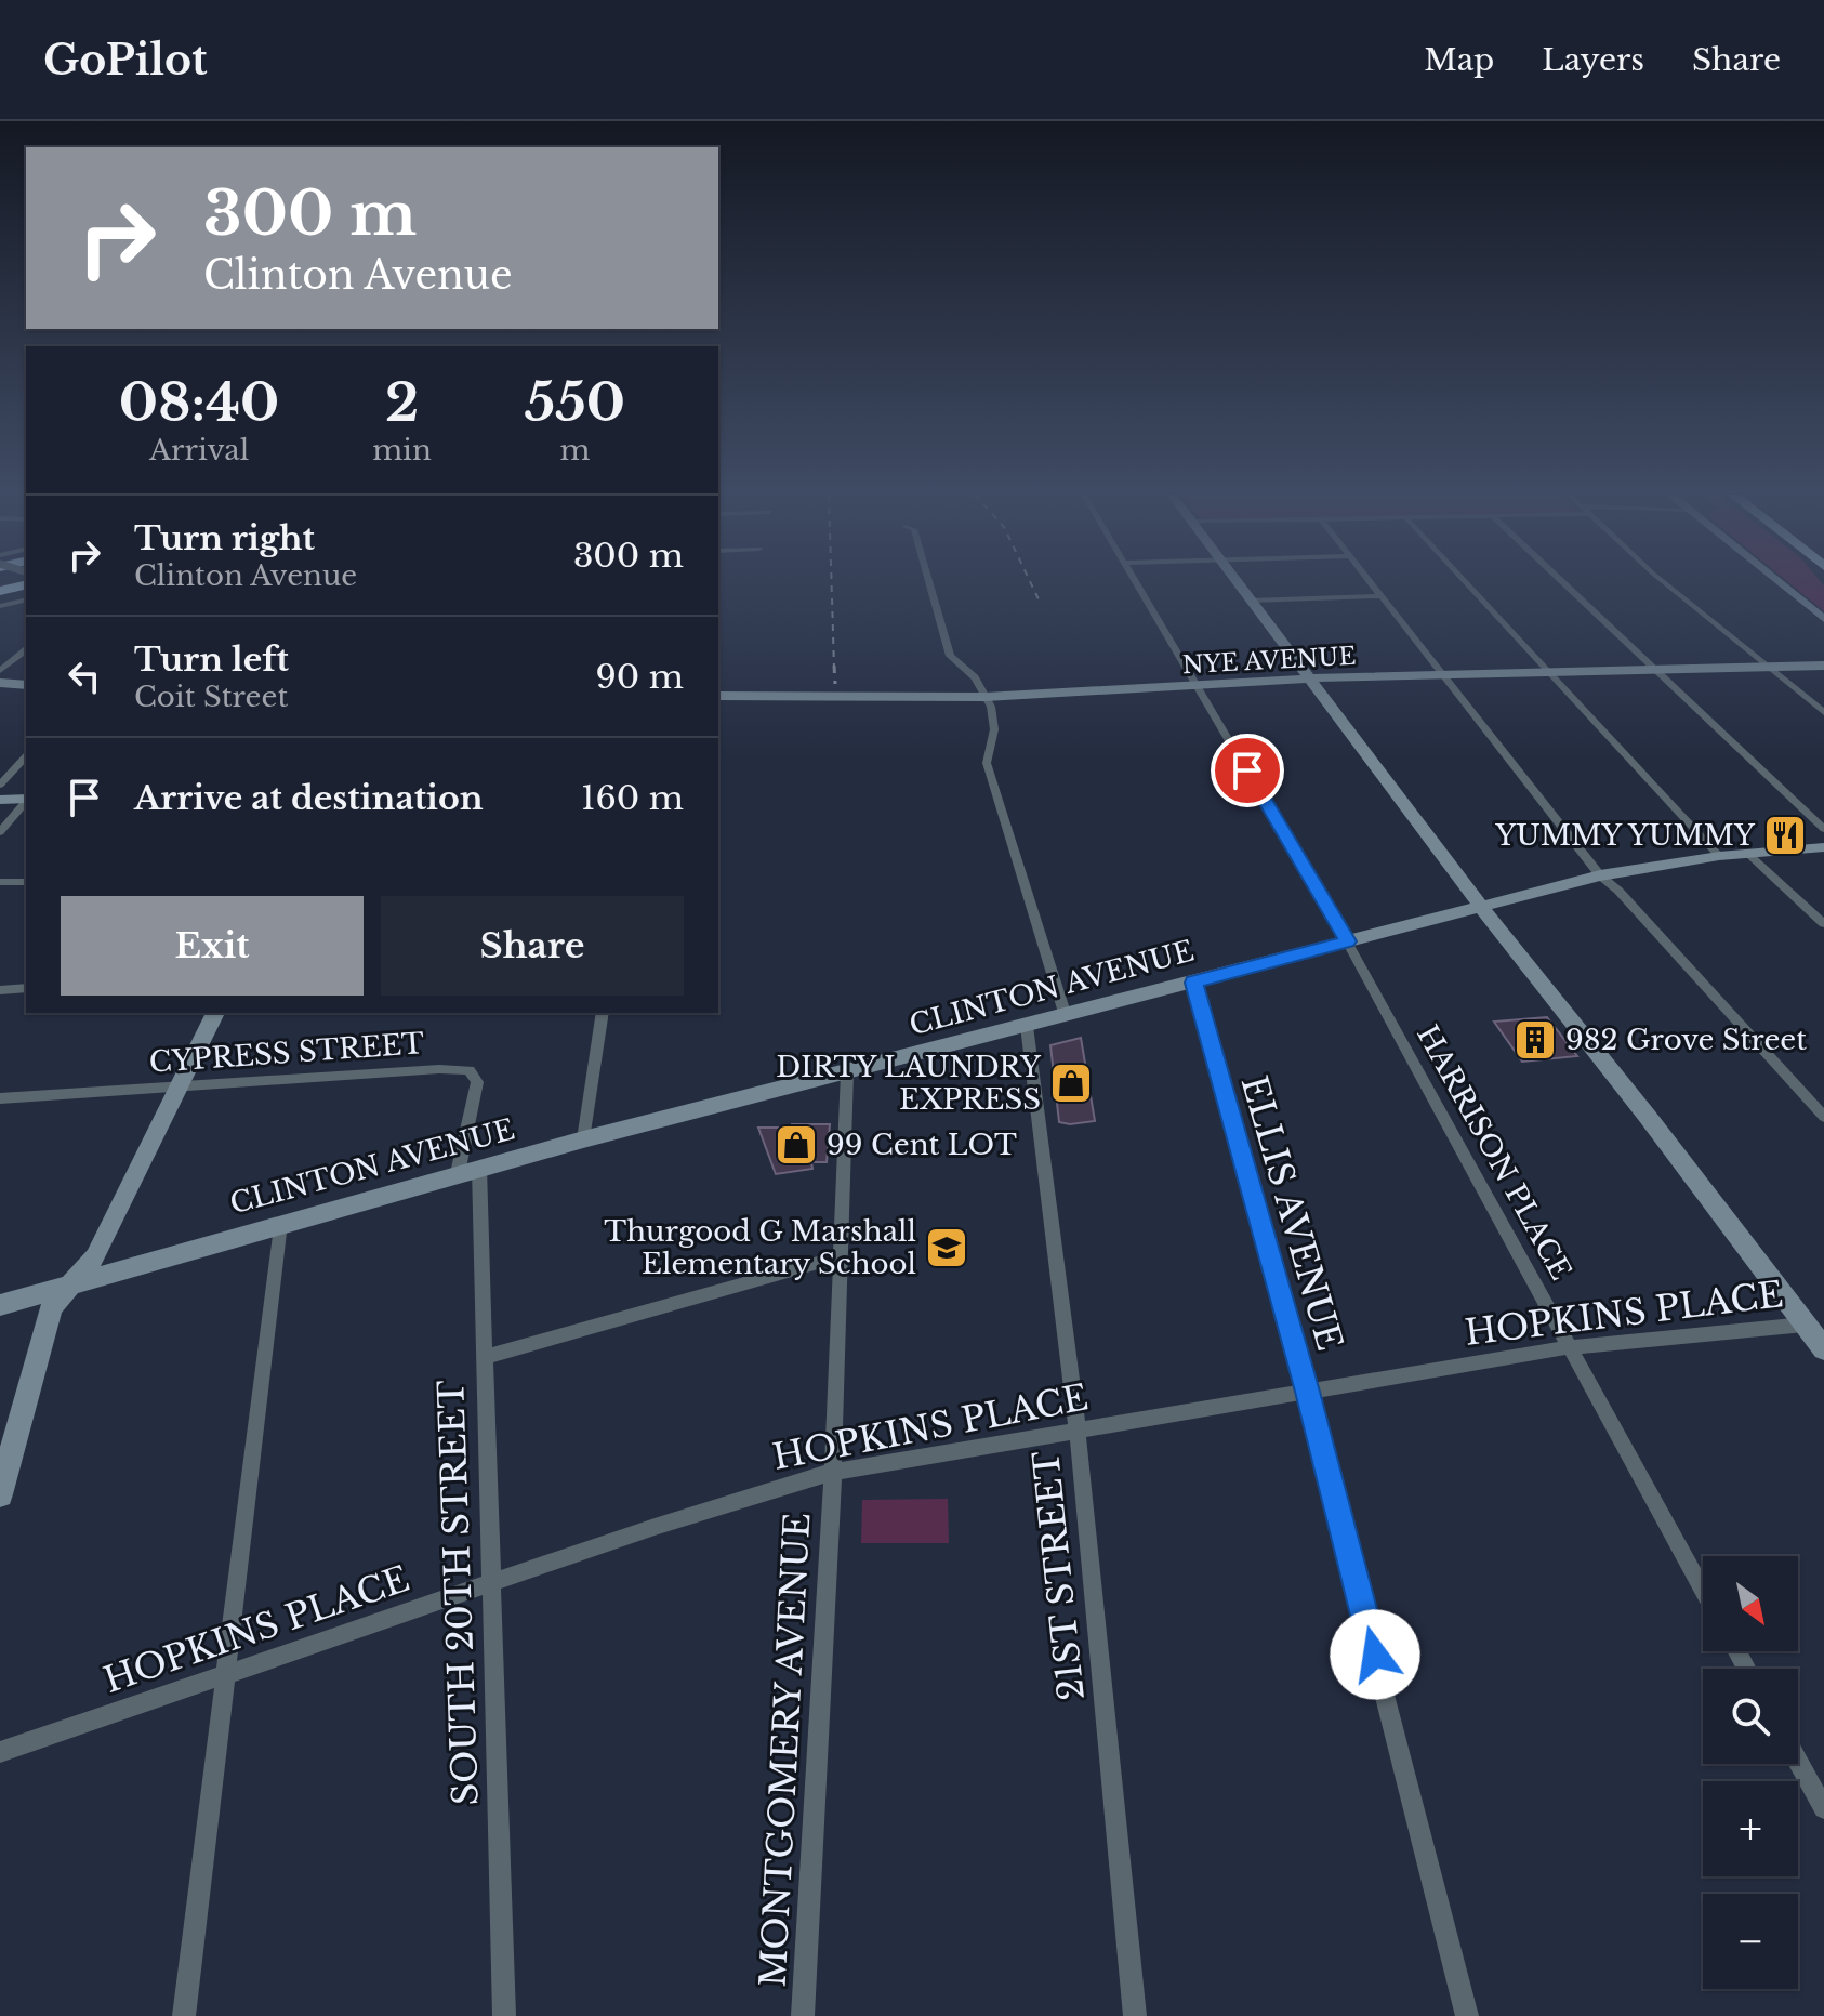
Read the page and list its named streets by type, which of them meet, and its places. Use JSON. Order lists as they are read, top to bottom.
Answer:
{
  "streets": {
    "main road": ["NYE AVENUE", "CLINTON AVENUE"],
    "street": [
      "CYPRESS STREET",
      "HARRISON PLACE",
      "ELLIS AVENUE",
      "HOPKINS PLACE",
      "21ST STREET",
      "SOUTH 20TH STREET",
      "MONTGOMERY AVENUE"
    ]
  },
  "crossings": [
    ["NYE AVENUE", "HARRISON PLACE"],
    ["CLINTON AVENUE", "CYPRESS STREET"],
    ["CLINTON AVENUE", "HARRISON PLACE"],
    ["CLINTON AVENUE", "ELLIS AVENUE"],
    ["CLINTON AVENUE", "21ST STREET"],
    ["CLINTON AVENUE", "SOUTH 20TH STREET"],
    ["CLINTON AVENUE", "MONTGOMERY AVENUE"],
    ["CYPRESS STREET", "SOUTH 20TH STREET"],
    ["HARRISON PLACE", "HOPKINS PLACE"],
    ["ELLIS AVENUE", "HOPKINS PLACE"],
    ["HOPKINS PLACE", "21ST STREET"],
    ["HOPKINS PLACE", "SOUTH 20TH STREET"],
    ["HOPKINS PLACE", "MONTGOMERY AVENUE"]
  ],
  "places": {
    "restaurant": ["YUMMY YUMMY"],
    "building": ["982 Grove Street"],
    "shop": ["DIRTY LAUNDRY EXPRESS", "99 Cent LOT"],
    "school or university": ["Thurgood G Marshall Elementary School"]
  },
  "north": "bottom right",
  "page": {
    "header": "GoPilot",
    "nav": ["Map", "Layers", "Share"],
    "turn": ["300 m", "Clinton Avenue"],
    "eta": [
      "08:40",
      "Arrival",
      "2",
      "min",
      "550",
      "m"
    ],
    "list": [
      {
        "name": "Turn right",
        "note": "Clinton Avenue",
        "value": "300 m"
      },
      {
        "name": "Turn left",
        "note": "Coit Street",
        "value": "90 m"
      },
      {
        "name": "Arrive at destination",
        "value": "160 m"
      }
    ],
    "buttons": ["Exit", "Share"],
    "map_buttons": ["+", "−"]
  }
}
